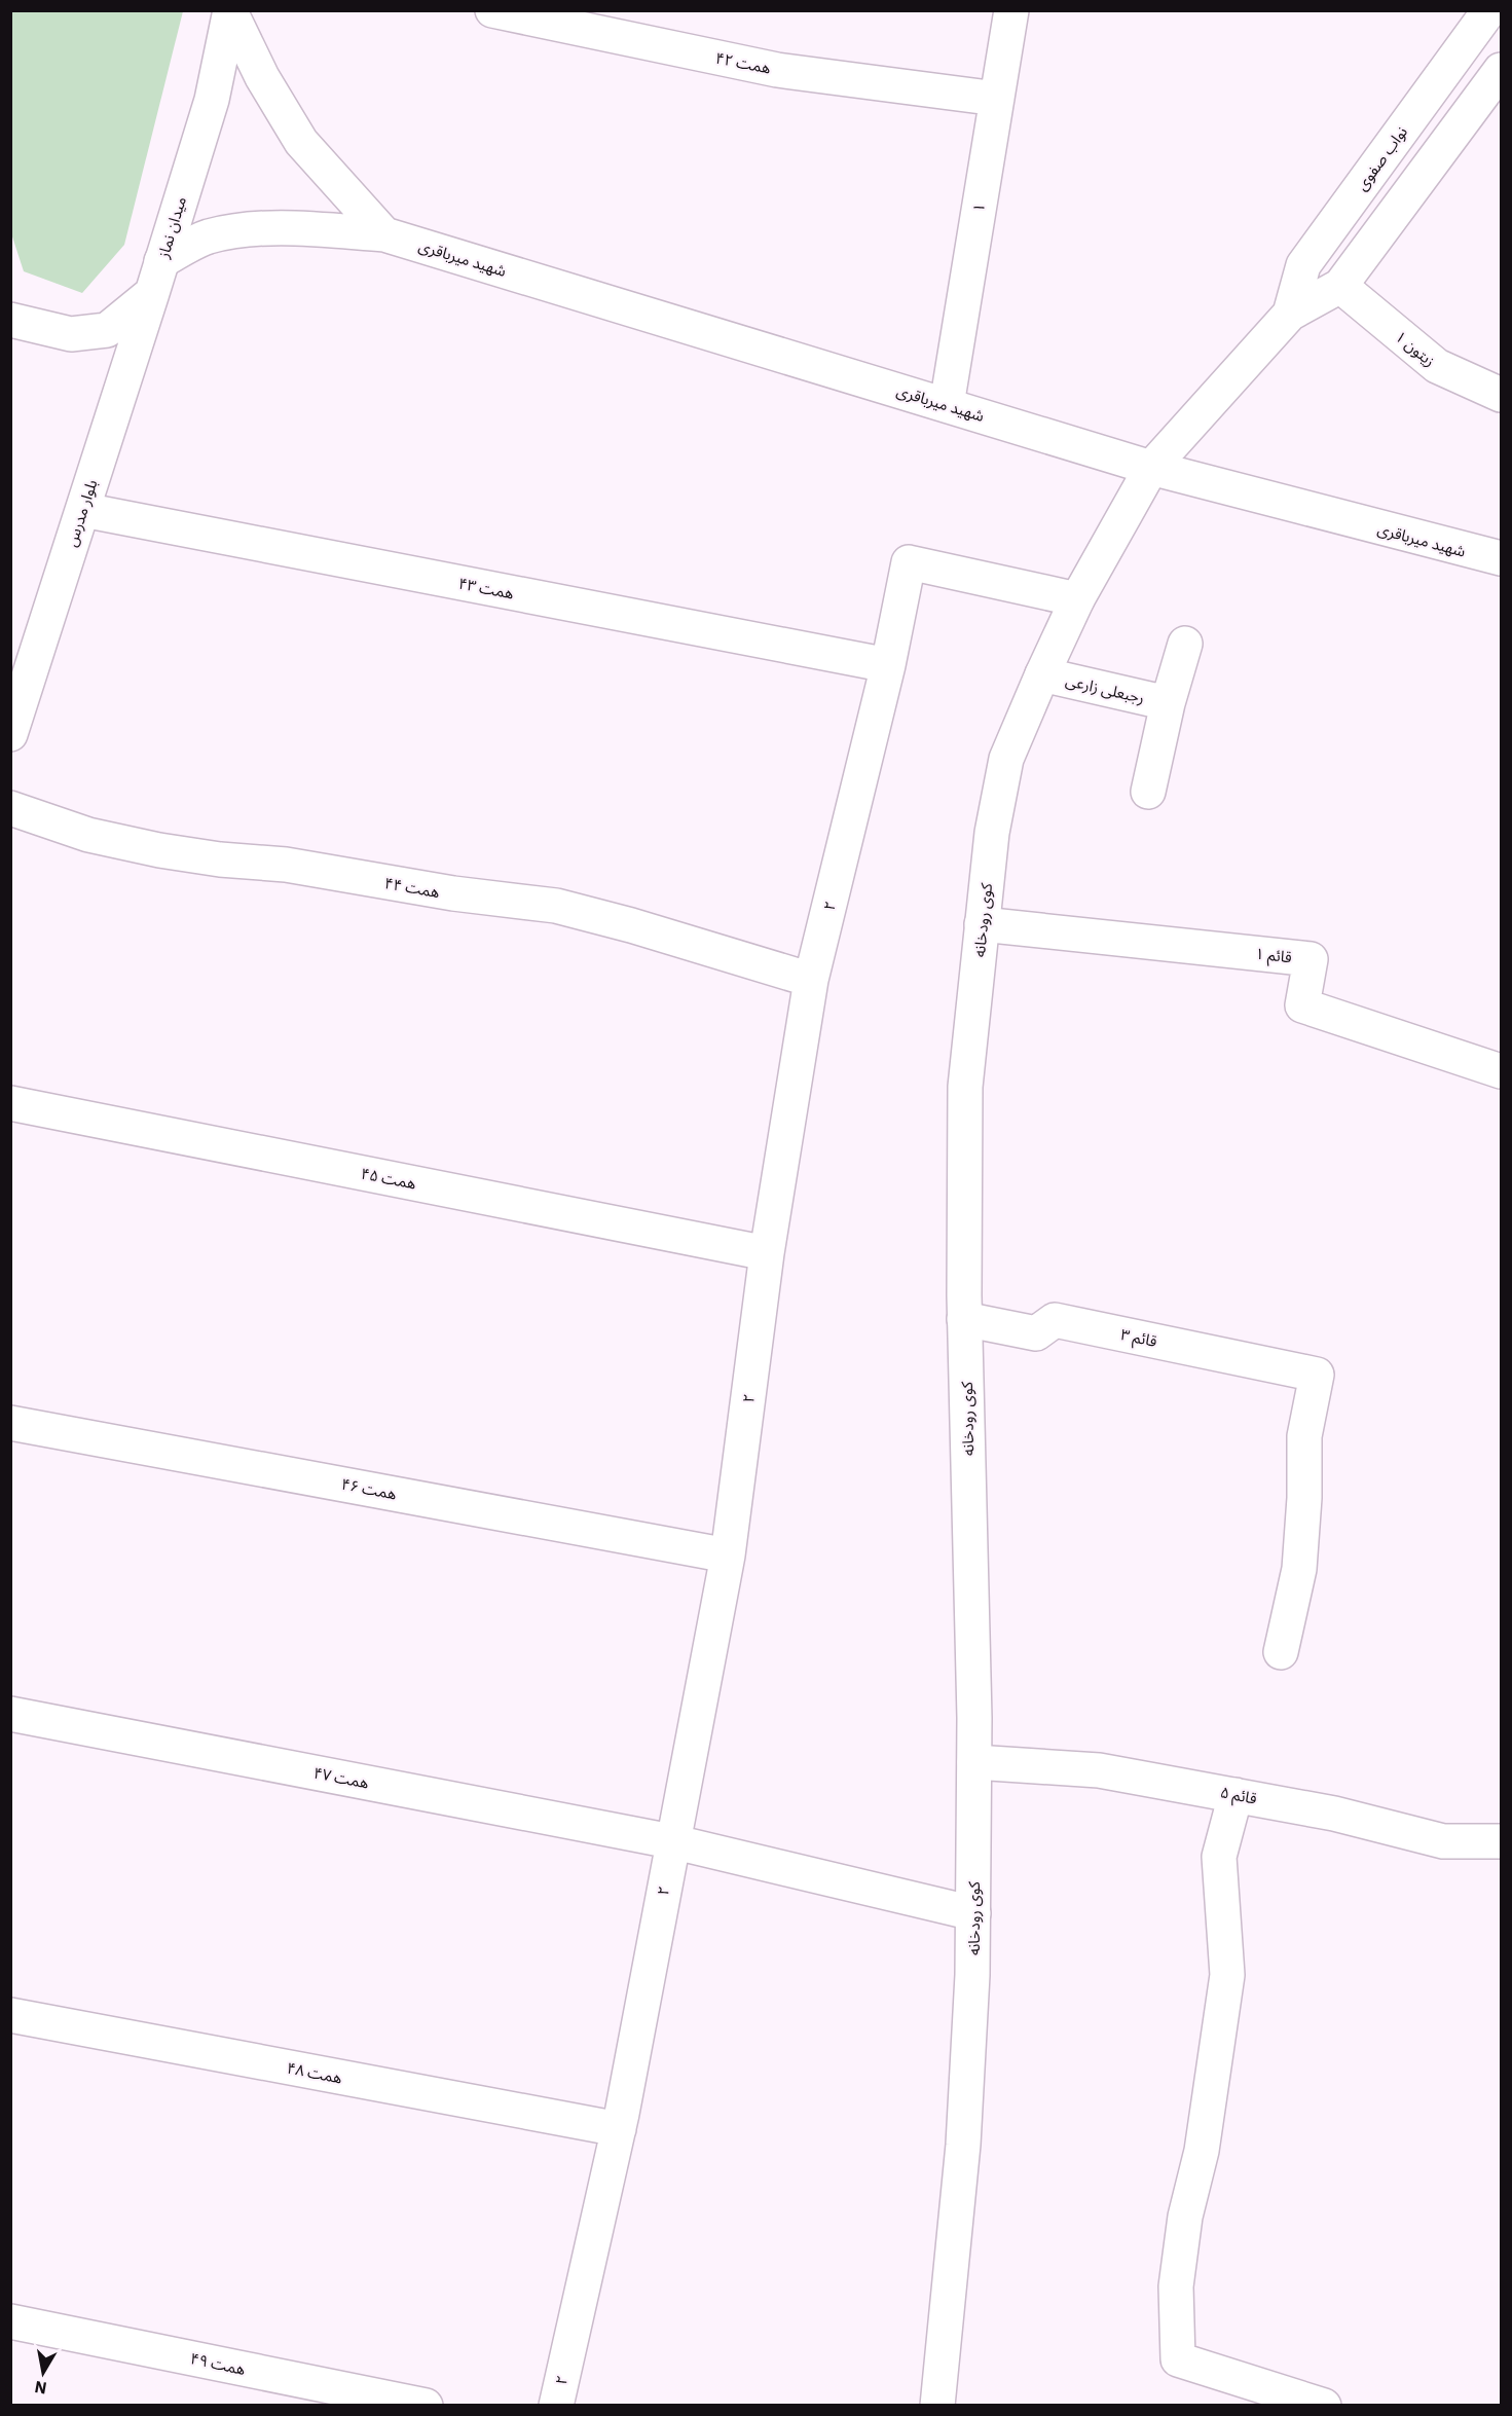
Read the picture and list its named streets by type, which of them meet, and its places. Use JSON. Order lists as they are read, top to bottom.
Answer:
{
  "streets": {
    "street": [
      "همت ۴۲",
      "نواب صفوی",
      "۱",
      "میدان نماز",
      "شهید میرباقری",
      "زیتون ۱",
      "بلوار مدرس",
      "همت ۴۳",
      "رجبعلی زارعی",
      "همت ۴۴",
      "۲",
      "کوی رودخانه",
      "قائم ۱",
      "همت ۴۵",
      "قائم ۳",
      "همت ۴۶",
      "همت ۴۷",
      "قائم ۵",
      "همت ۴۸",
      "همت ۴۹"
    ]
  },
  "crossings": [
    ["همت ۴۲", "۱"],
    ["نواب صفوی", "شهید میرباقری"],
    ["نواب صفوی", "زیتون ۱"],
    ["نواب صفوی", "کوی رودخانه"],
    ["۱", "شهید میرباقری"],
    ["میدان نماز", "شهید میرباقری"],
    ["میدان نماز", "بلوار مدرس"],
    ["شهید میرباقری", "کوی رودخانه"],
    ["بلوار مدرس", "همت ۴۳"],
    ["همت ۴۳", "۲"],
    ["رجبعلی زارعی", "کوی رودخانه"],
    ["همت ۴۴", "۲"],
    ["۲", "کوی رودخانه"],
    ["۲", "همت ۴۵"],
    ["۲", "همت ۴۶"],
    ["۲", "همت ۴۷"],
    ["۲", "همت ۴۸"],
    ["کوی رودخانه", "قائم ۱"],
    ["کوی رودخانه", "قائم ۳"],
    ["کوی رودخانه", "همت ۴۷"],
    ["کوی رودخانه", "قائم ۵"]
  ],
  "north": "bottom"
}
